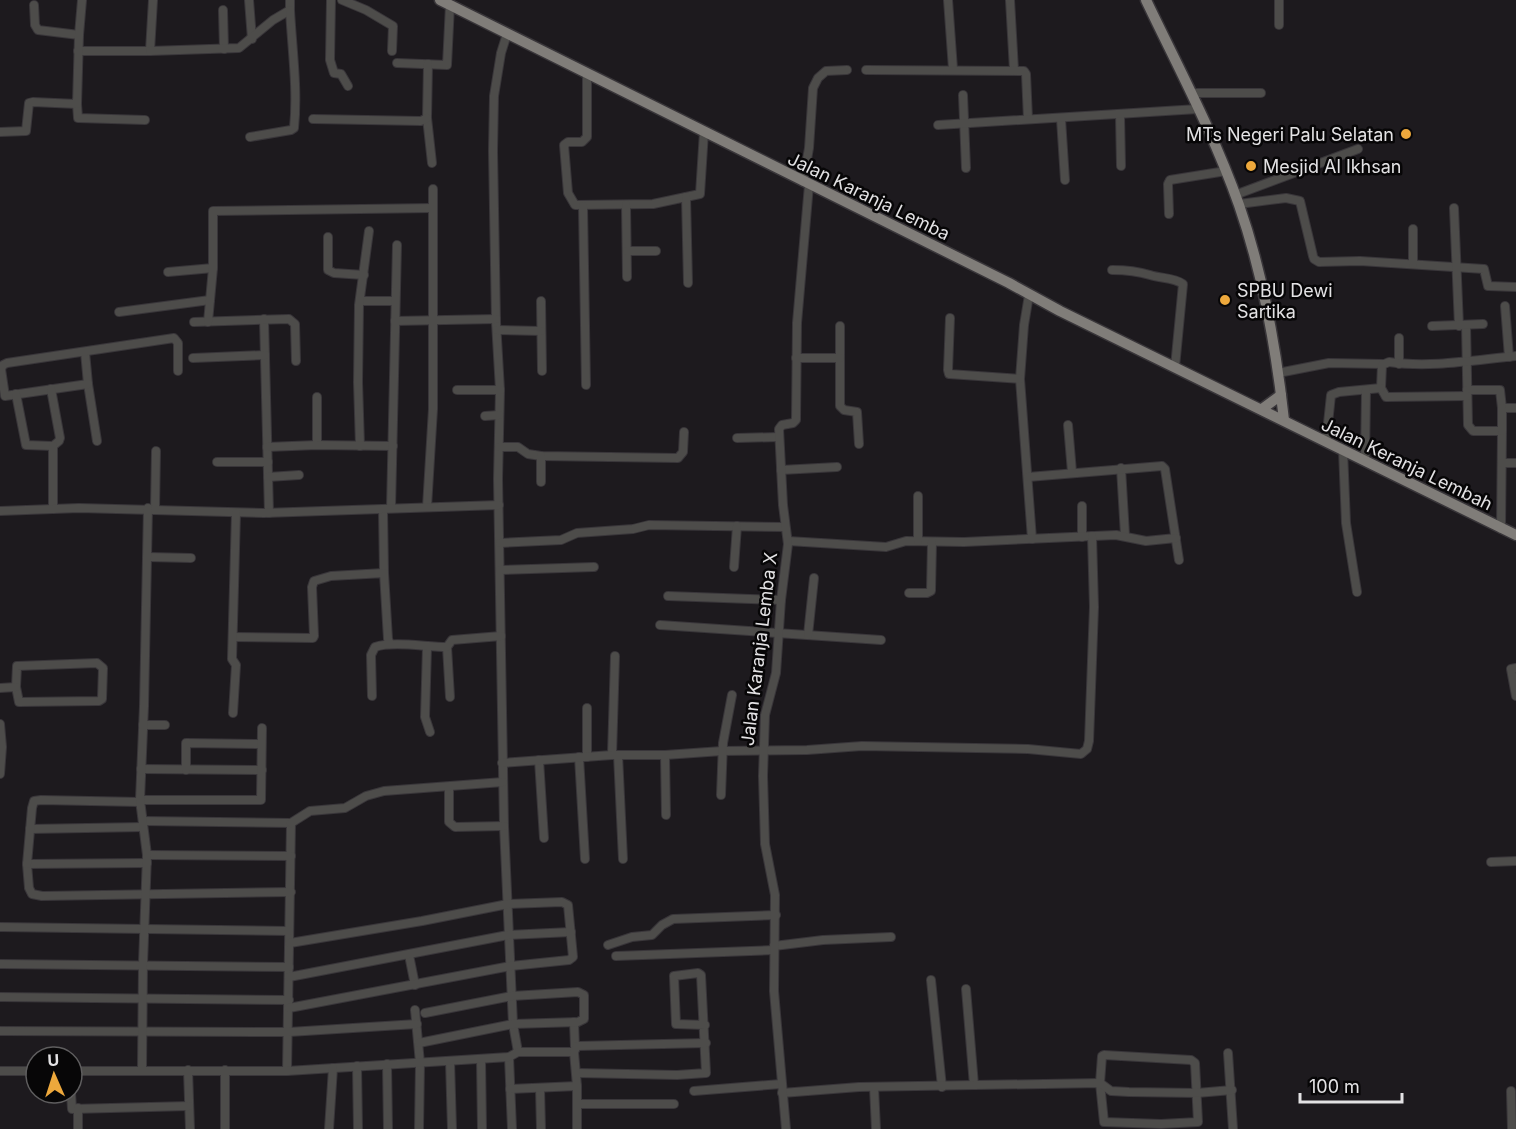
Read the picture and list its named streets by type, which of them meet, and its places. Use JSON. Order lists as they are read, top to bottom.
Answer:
{
  "streets": {
    "main road": ["Jalan Karanja Lemba", "Jalan Keranja Lembah"],
    "street": ["Jalan Karanja Lemba X"]
  },
  "crossings": [
    ["Jalan Karanja Lemba", "Jalan Keranja Lembah"]
  ],
  "places": ["MTs Negeri Palu Selatan", "Mesjid Al Ikhsan", "SPBU Dewi Sartika"],
  "scale_bar": "100 m",
  "north": "top"
}
